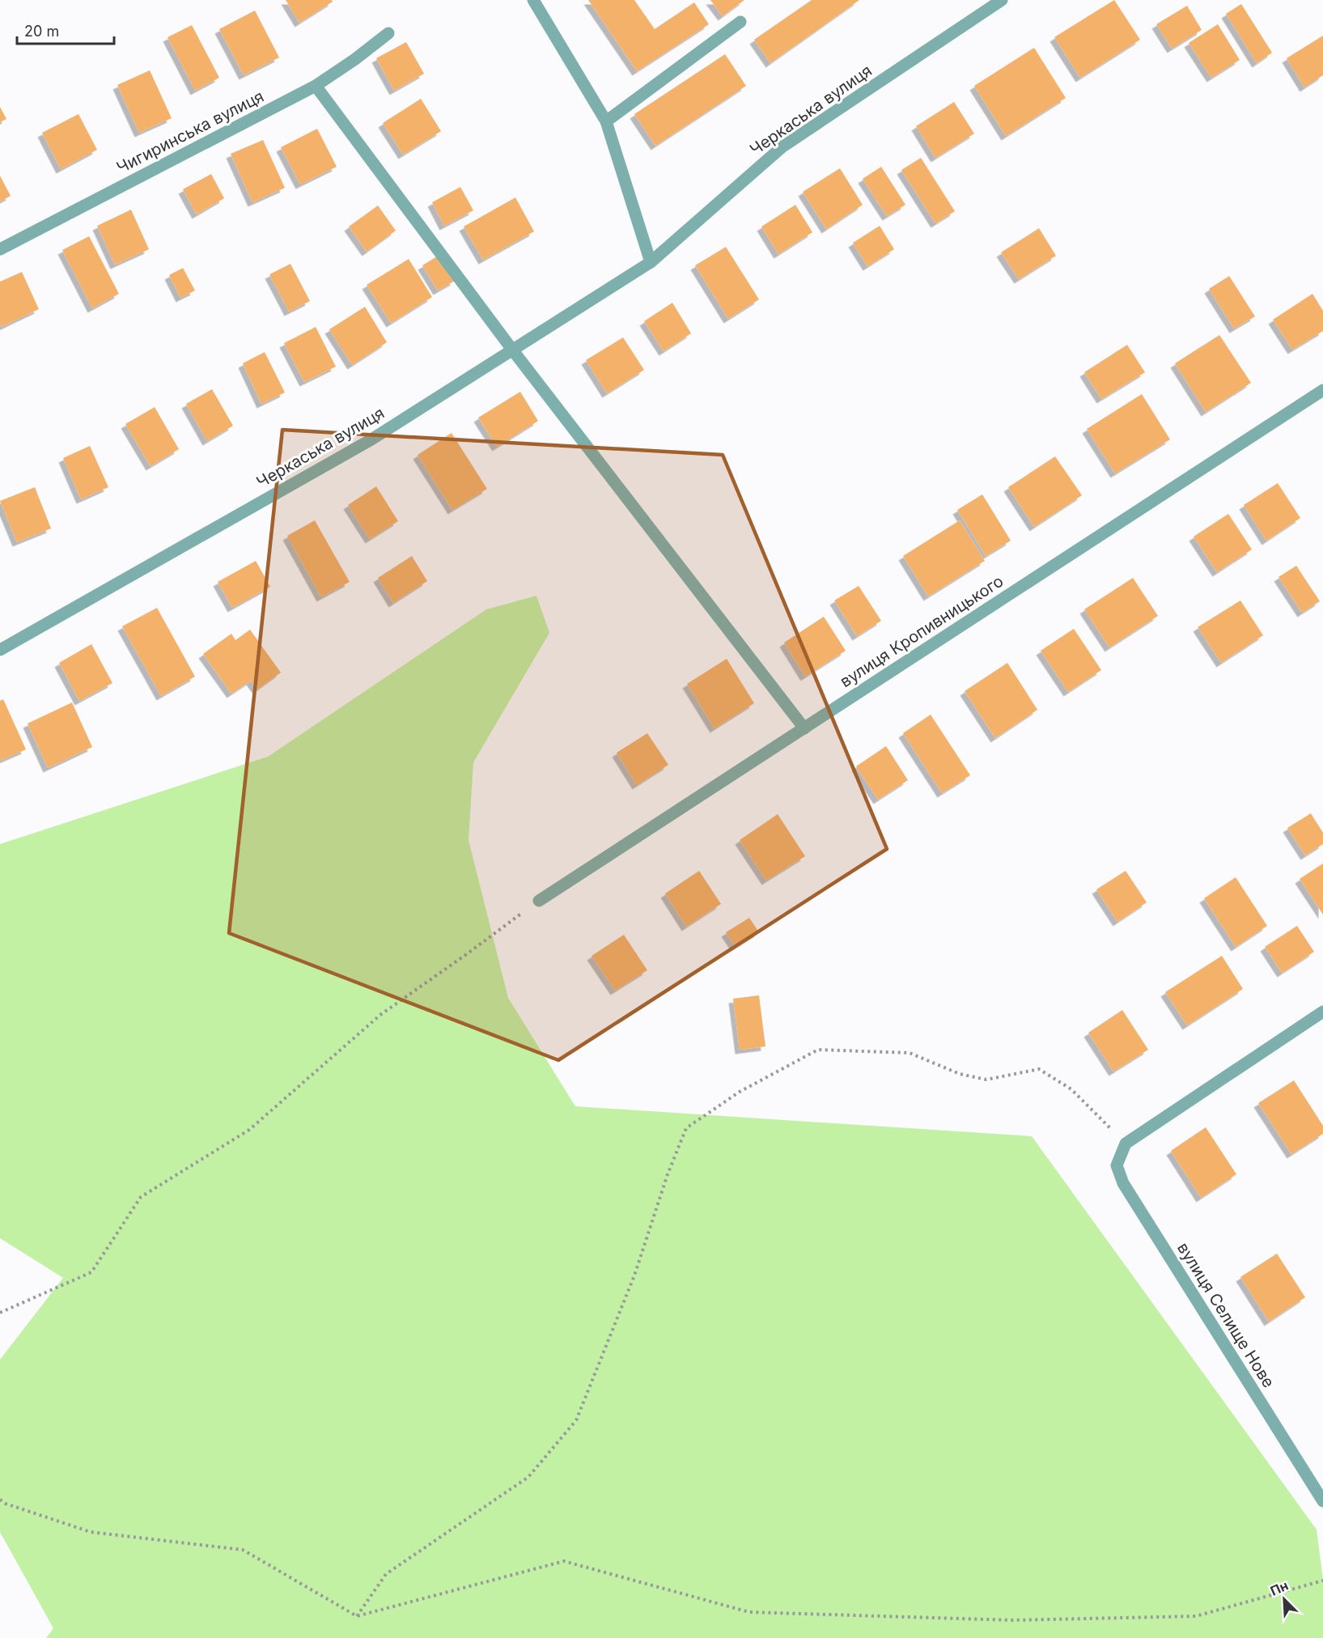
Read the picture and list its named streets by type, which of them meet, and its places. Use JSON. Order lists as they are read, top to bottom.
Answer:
{
  "streets": {
    "street": [
      "Черкаська вулиця",
      "Чигиринська вулиця",
      "вулиця Кропивницького",
      "вулиця Селище Нове"
    ]
  },
  "scale_bar": "20 m",
  "north": "top left"
}
